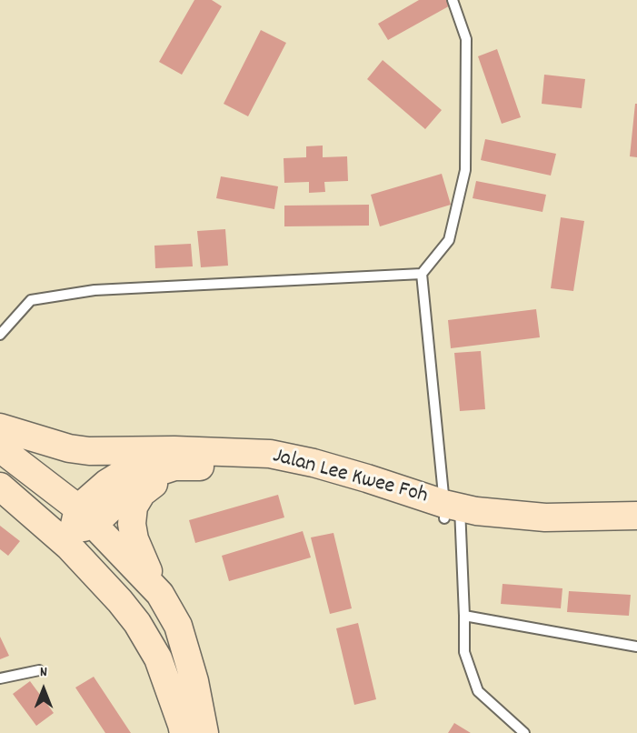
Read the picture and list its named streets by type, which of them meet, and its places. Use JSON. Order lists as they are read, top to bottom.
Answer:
{
  "streets": {
    "main road": ["Jalan Lee Kwee Foh"]
  },
  "north": "top"
}
